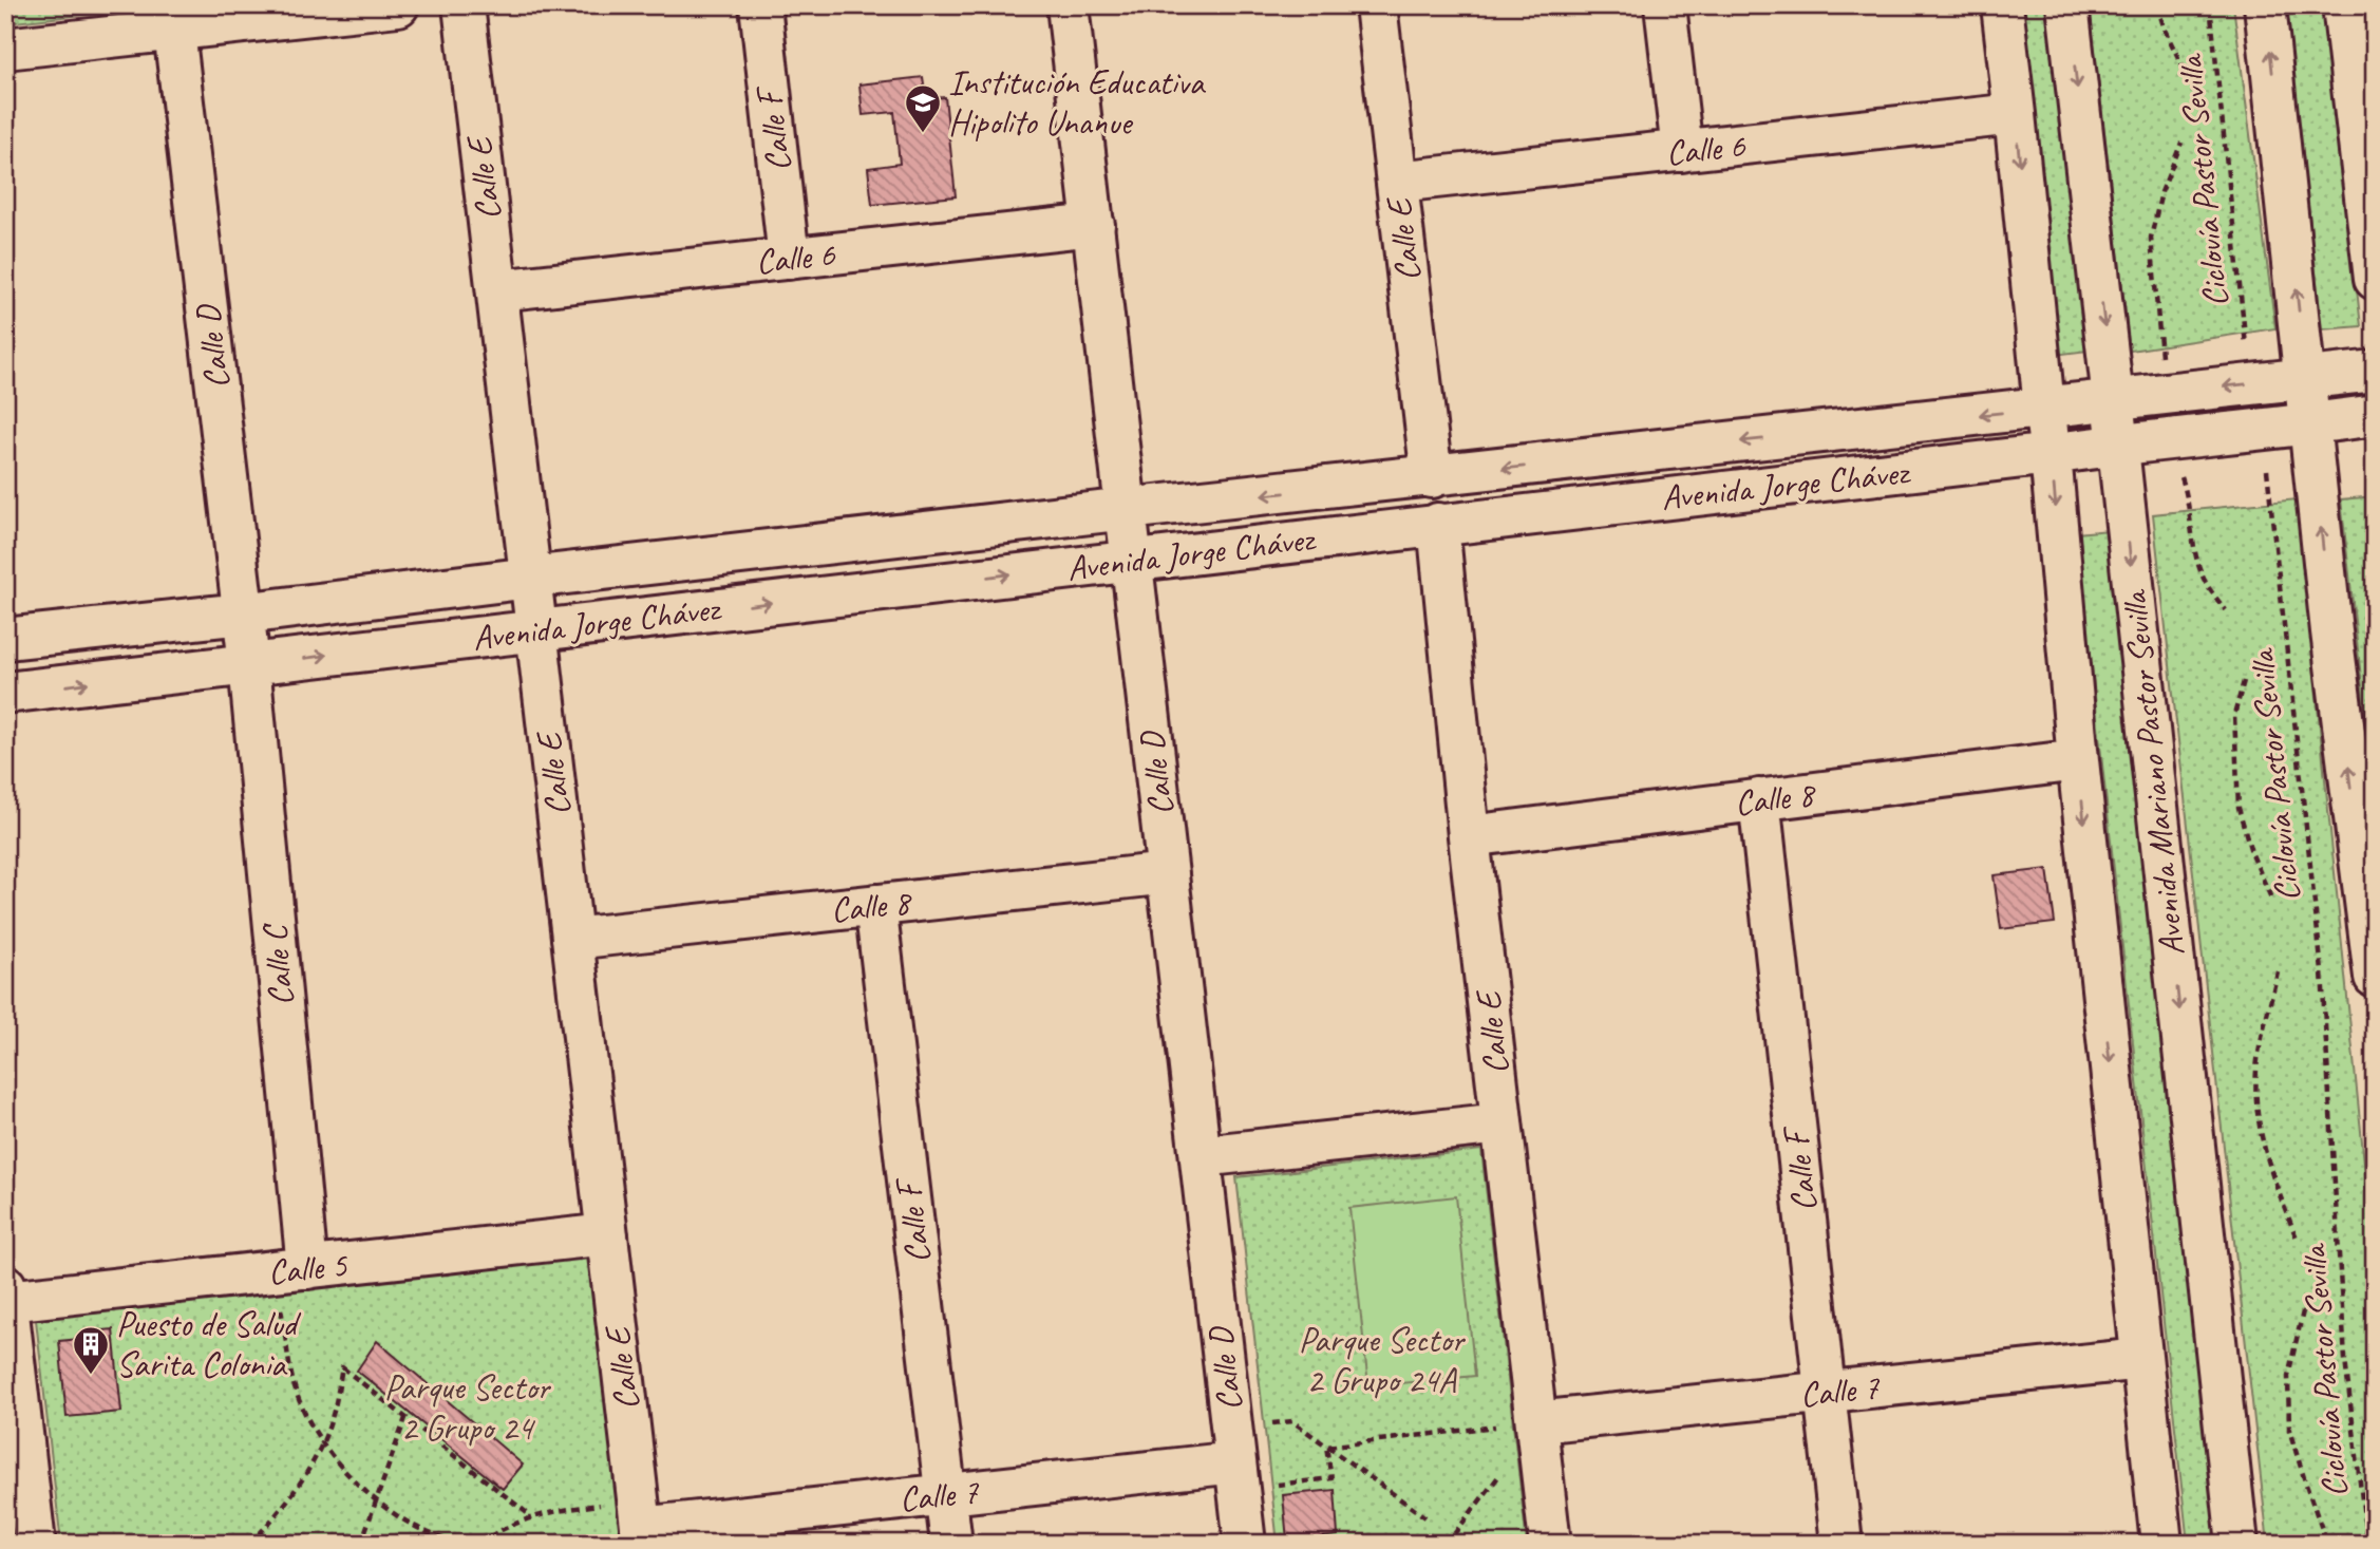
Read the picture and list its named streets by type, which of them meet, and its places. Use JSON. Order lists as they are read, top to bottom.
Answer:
{
  "streets": {
    "street": [
      "Calle F",
      "Calle 6",
      "Calle E",
      "Calle D",
      "Avenida Jorge Chávez",
      "Avenida Mariano Pastor Sevilla",
      "Calle 8",
      "Calle C",
      "Calle 5",
      "Calle 7"
    ],
    "path": ["Ciclovía Pastor Sevilla"]
  },
  "crossings": [
    ["Calle F", "Calle 6"],
    ["Calle F", "Calle 8"],
    ["Calle F", "Calle 7"],
    ["Calle 6", "Calle E"],
    ["Calle 6", "Calle D"],
    ["Calle 6", "Avenida Mariano Pastor Sevilla"],
    ["Calle E", "Avenida Jorge Chávez"],
    ["Calle E", "Calle 8"],
    ["Calle E", "Calle 5"],
    ["Calle E", "Calle 7"],
    ["Ciclovía Pastor Sevilla", "Avenida Jorge Chávez"],
    ["Calle D", "Avenida Jorge Chávez"],
    ["Calle D", "Calle 8"],
    ["Calle D", "Calle C"],
    ["Calle D", "Calle 7"],
    ["Avenida Jorge Chávez", "Avenida Mariano Pastor Sevilla"],
    ["Avenida Jorge Chávez", "Calle C"],
    ["Avenida Mariano Pastor Sevilla", "Calle 8"],
    ["Avenida Mariano Pastor Sevilla", "Calle 7"],
    ["Calle C", "Calle 5"]
  ],
  "parks": ["Parque Sector 2 Grupo 24A", "Parque Sector 2 Grupo 24"],
  "places": {
    "school or university": ["Institución Educativa Hipolito Unanue"],
    "building": ["Puesto de Salud Sarita Colonia"]
  }
}
